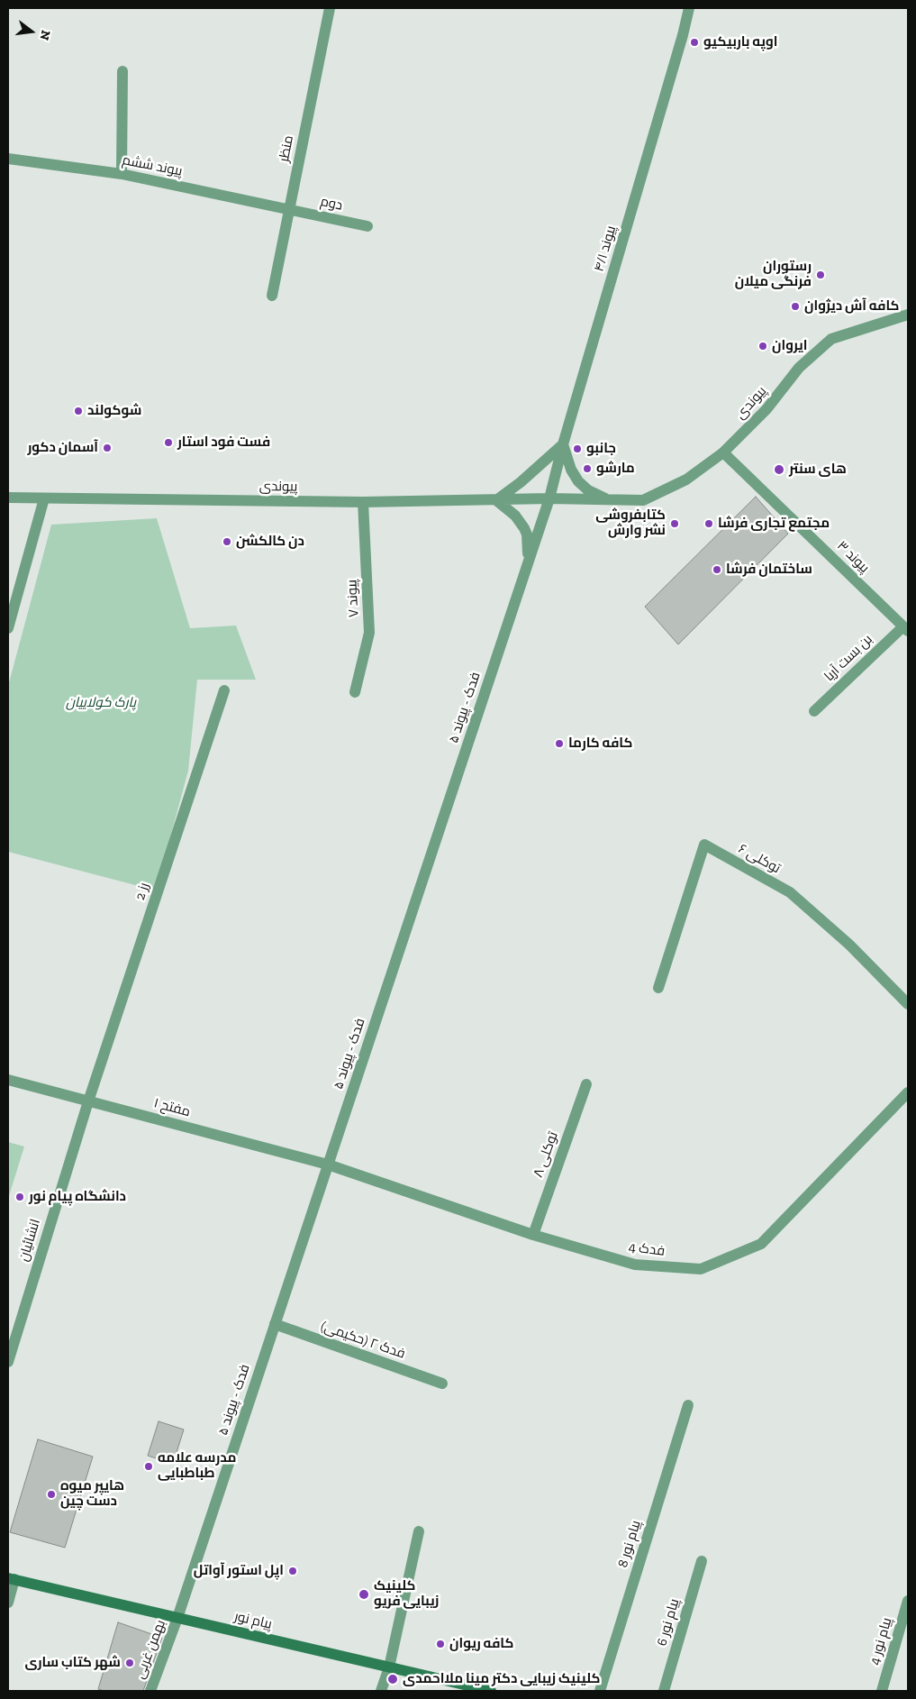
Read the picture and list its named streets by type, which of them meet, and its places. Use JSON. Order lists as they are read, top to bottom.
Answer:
{
  "streets": {
    "main road": ["پیام نور"],
    "street": [
      "منظر",
      "پیوند ششم",
      "دوم",
      "پیوند ۴/۱",
      "پیوندی",
      "پیوند ۳",
      "پیوند ۷",
      "بن بست آریا",
      "فدک - پیوند ۵",
      "توکلی ۶",
      "رز 2",
      "مفتح ۱",
      "توکلی ۸",
      "انشائیان",
      "فدک 4",
      "فدک ۲ (حکیمی)",
      "پیام نور 8",
      "پیام نور 6",
      "پیام نور 4",
      "بهمن غربی"
    ]
  },
  "crossings": [
    ["منظر", "پیوند ششم"],
    ["منظر", "دوم"],
    ["پیوند ششم", "دوم"],
    ["پیوند ۴/۱", "پیوندی"],
    ["پیوند ۴/۱", "فدک - پیوند ۵"],
    ["پیوندی", "پیوند ۳"],
    ["پیوندی", "پیوند ۷"],
    ["پیوندی", "فدک - پیوند ۵"],
    ["پیوند ۳", "بن بست آریا"],
    ["فدک - پیوند ۵", "مفتح ۱"],
    ["فدک - پیوند ۵", "فدک 4"],
    ["فدک - پیوند ۵", "فدک ۲ (حکیمی)"],
    ["فدک - پیوند ۵", "پیام نور"],
    ["فدک - پیوند ۵", "بهمن غربی"],
    ["رز 2", "مفتح ۱"],
    ["رز 2", "انشائیان"],
    ["مفتح ۱", "انشائیان"],
    ["مفتح ۱", "فدک 4"],
    ["توکلی ۸", "فدک 4"],
    ["پیام نور", "بهمن غربی"]
  ],
  "parks": ["پارک کولاییان"],
  "places": [
    "اوپه باربیکیو",
    "رستوران فرنگی میلان",
    "کافه آش دیژوان",
    "ایروان",
    "شوکولند",
    "فست فود استار",
    "آسمان دکور",
    "جانبو",
    "مارشو",
    "های سنتر",
    "کتابفروشی نشر وارش",
    "مجتمع تجاری فرشا",
    "دن کالکشن",
    "ساختمان فرشا",
    "کافه کارما",
    "دانشگاه پیام نور",
    "مدرسه علامه طباطبایی",
    "هایپر میوه دست چین",
    "اپل استور آواتل",
    "کلینیک زیبایی فریو",
    "کافه ریوان",
    "شهر کتاب ساری",
    "کلینیک زیبایی دکتر مینا ملااحمدی"
  ],
  "north": "right"
}
